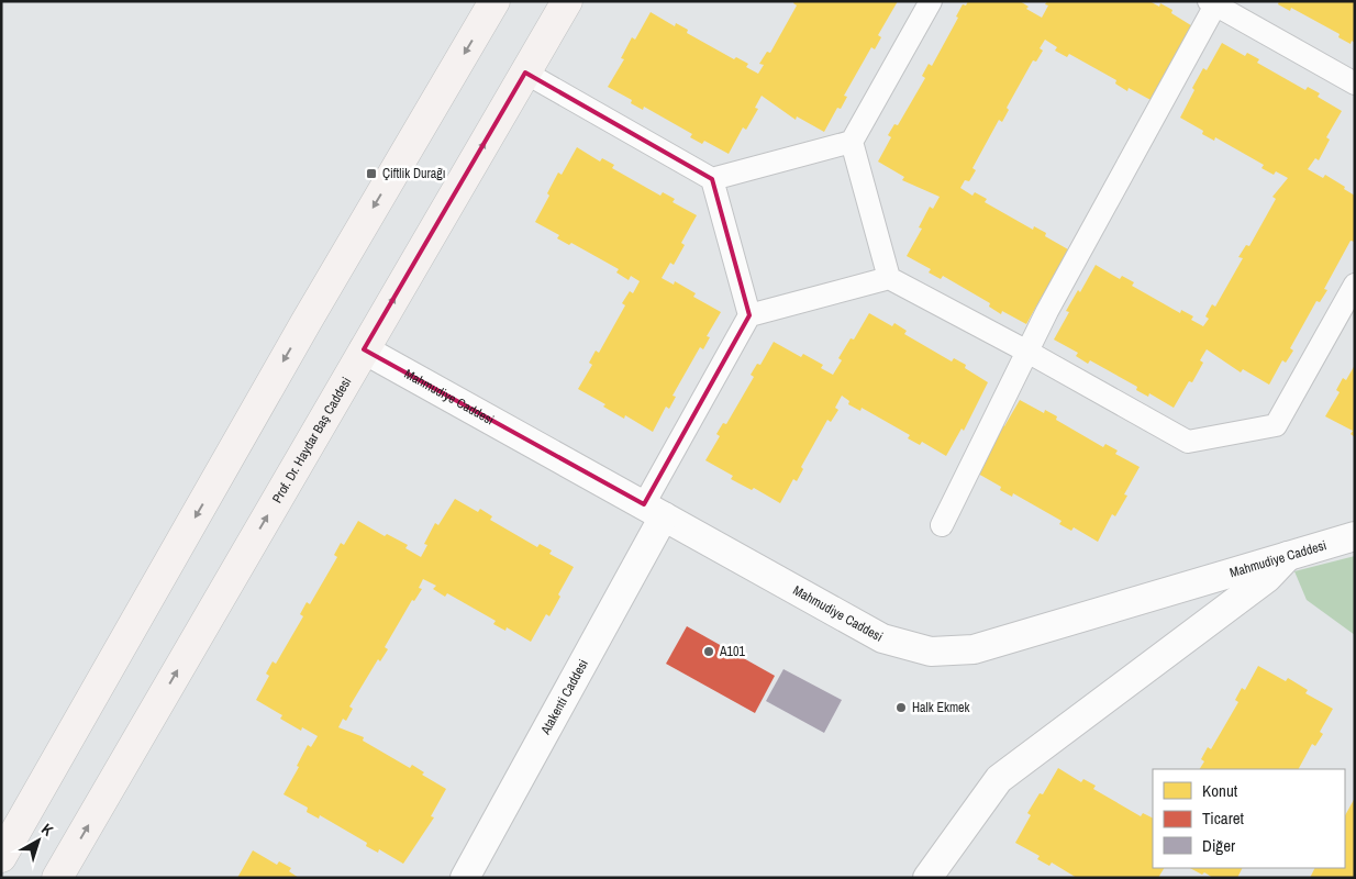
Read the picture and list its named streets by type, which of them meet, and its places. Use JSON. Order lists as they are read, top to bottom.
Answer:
{
  "streets": {
    "main road": ["Prof. Dr. Haydar Baş Caddesi"],
    "street": ["Mahmudiye Caddesi", "Atakenti Caddesi"]
  },
  "crossings": [
    ["Mahmudiye Caddesi", "Prof. Dr. Haydar Baş Caddesi"],
    ["Mahmudiye Caddesi", "Atakenti Caddesi"]
  ],
  "places": {
    "transit": ["Çiftlik Durağı"],
    "other": ["A101", "Halk Ekmek"]
  },
  "legend": ["Konut", "Ticaret", "Diğer"],
  "north": "top right"
}
